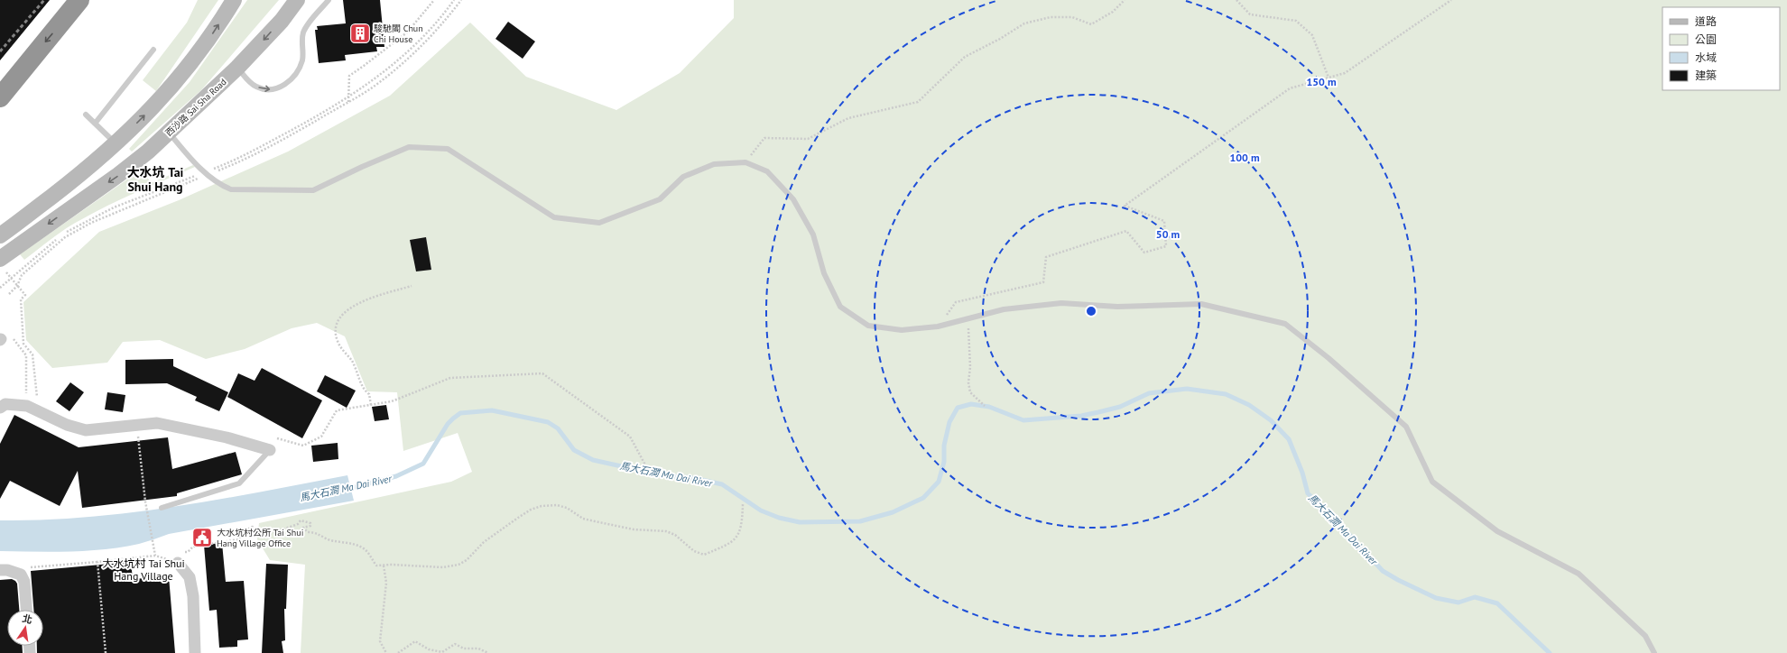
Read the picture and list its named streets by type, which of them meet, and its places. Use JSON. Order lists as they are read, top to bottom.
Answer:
{
  "streets": {
    "main road": ["西沙路 Sai Sha Road"]
  },
  "districts": ["大水坑 Tai Shui Hang", "大水坑村 Tai Shui Hang Village"],
  "water": ["馬大石澗 Ma Dai River"],
  "places": {
    "building": ["駿馳閣 Chun Chi House"],
    "public building": ["大水坑村公所 Tai Shui Hang Village Office"]
  },
  "legend": [
    "道路",
    "公園",
    "水域",
    "建築"
  ],
  "north": "top",
  "rings": ["150 m", "100 m", "50 m"]
}
